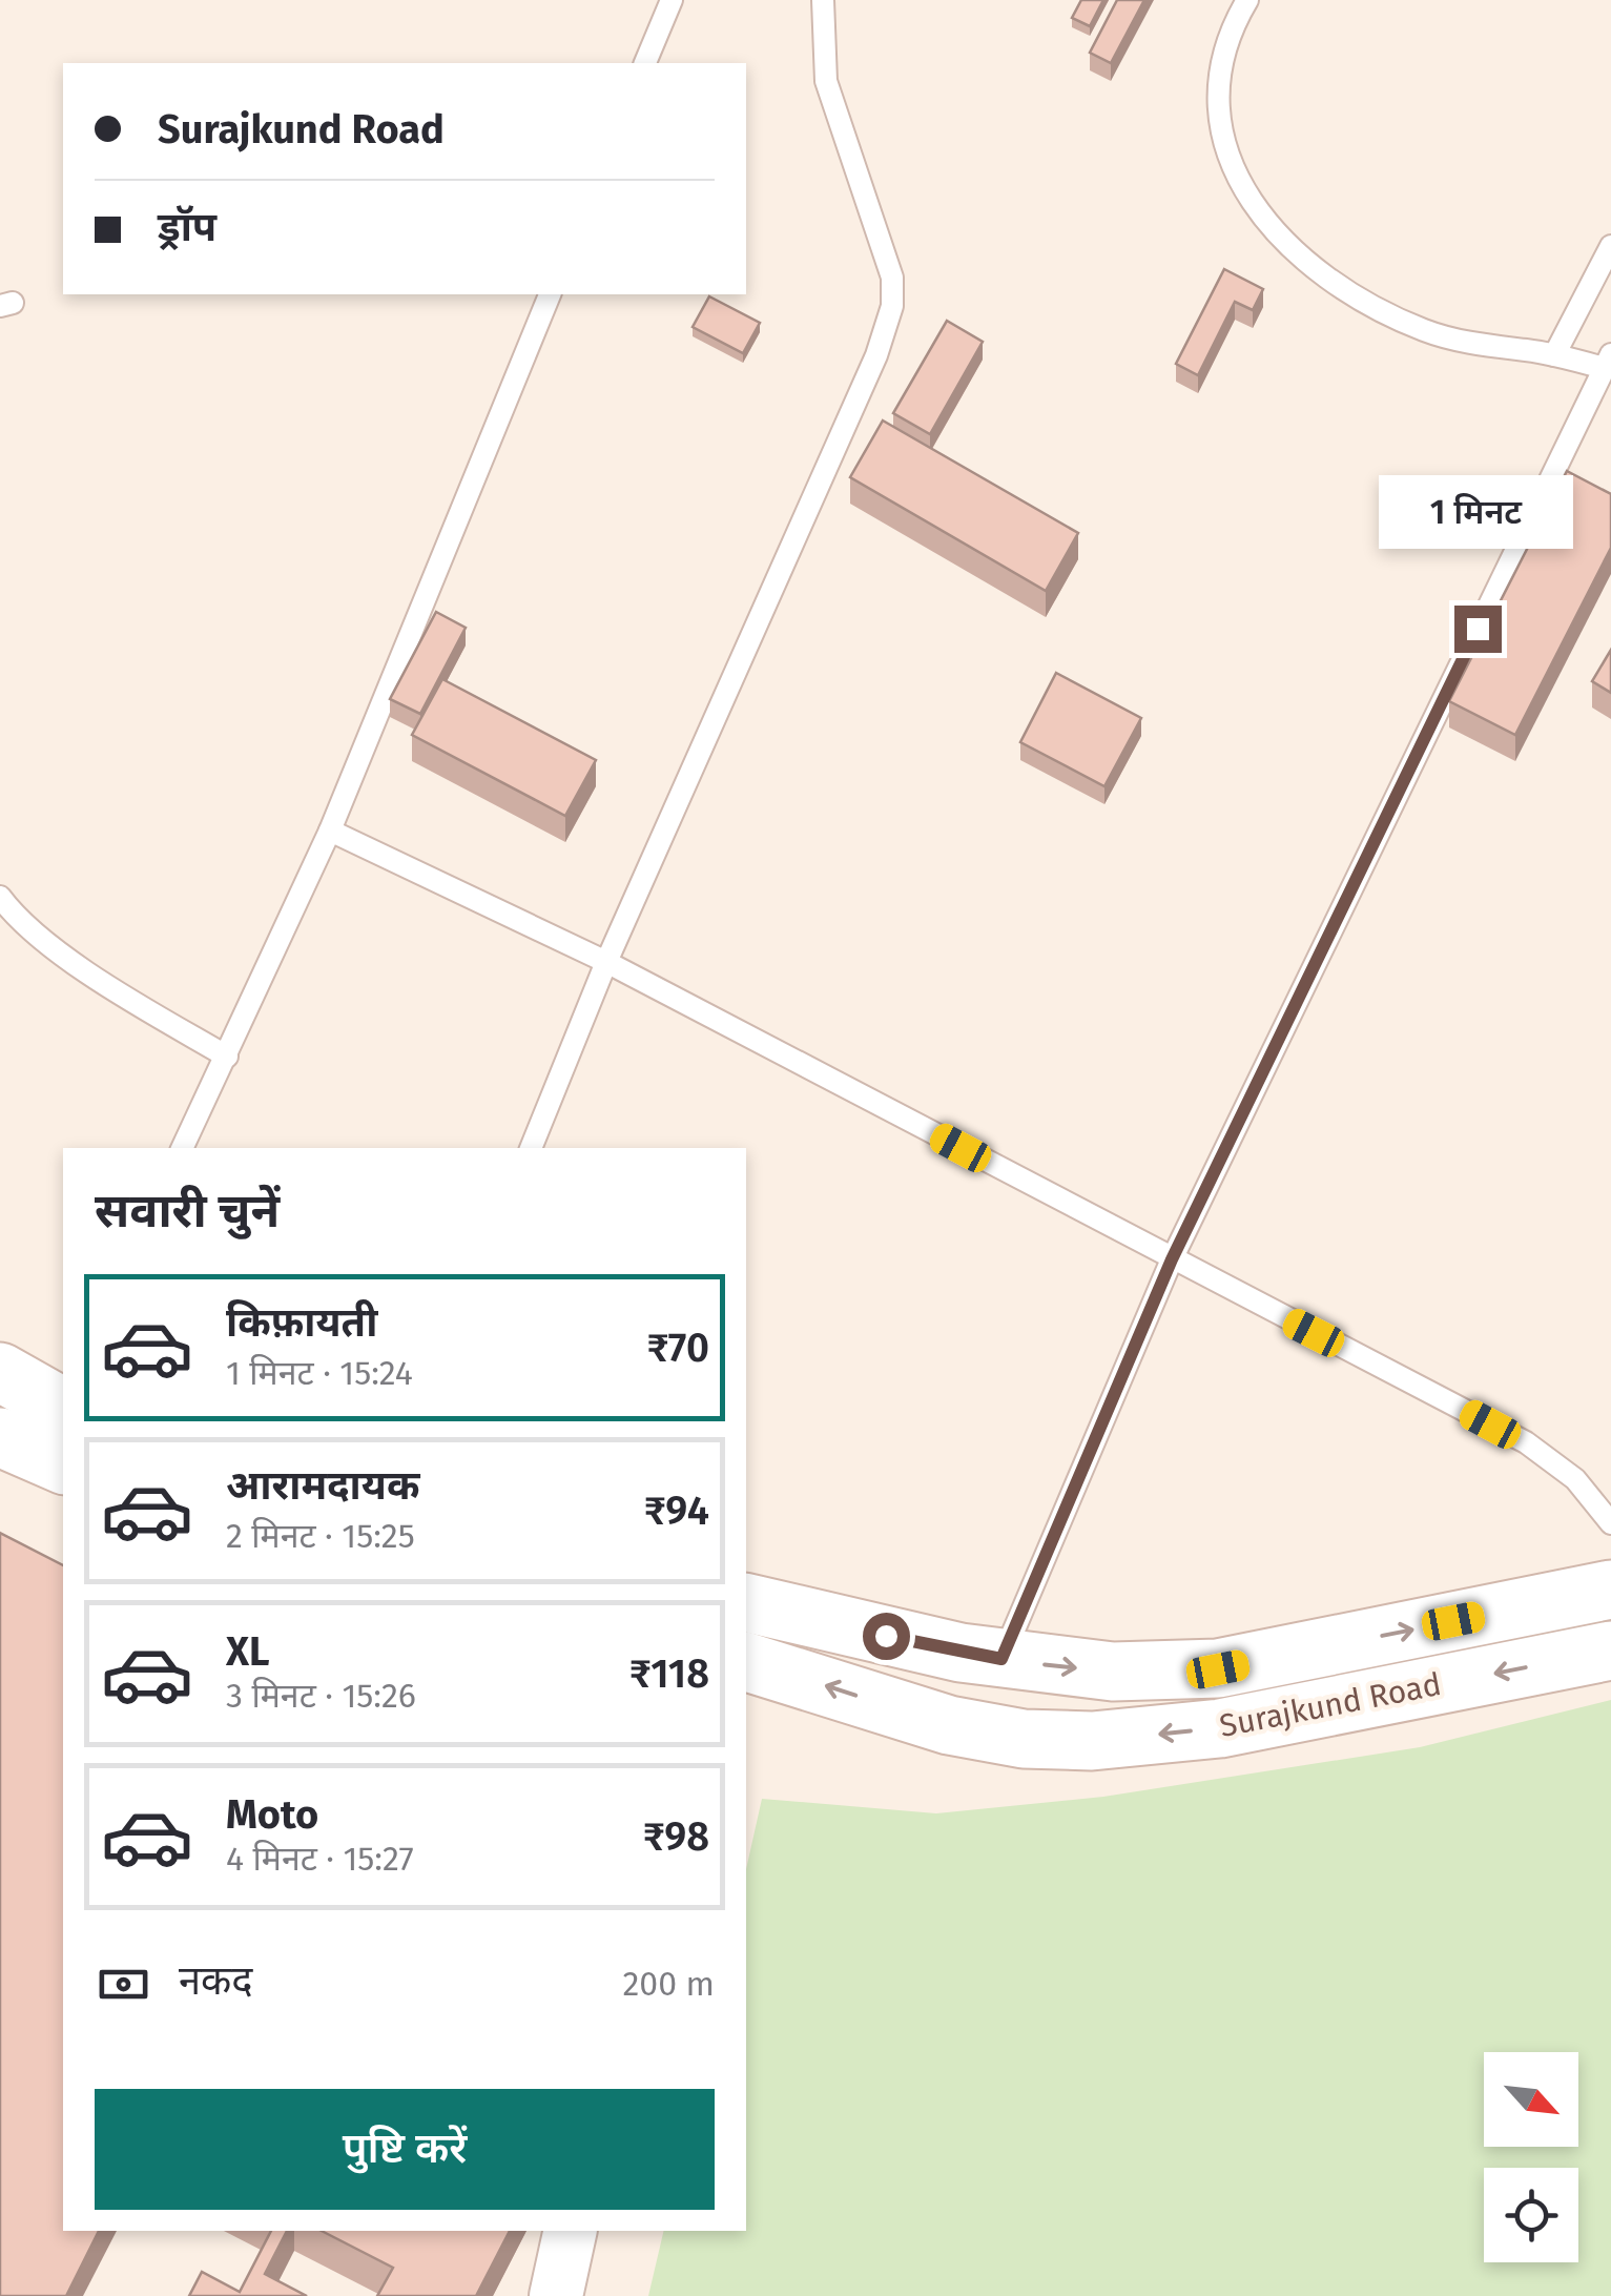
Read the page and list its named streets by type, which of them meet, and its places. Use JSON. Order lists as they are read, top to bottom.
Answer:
{
  "streets": {
    "main road": ["Surajkund Road"]
  },
  "north": "bottom right",
  "page": {
    "banner": ["Surajkund Road", "ड्रॉप"],
    "bubble": "1 मिनट",
    "heading": "सवारी चुनें",
    "list": [
      {
        "name": "किफ़ायती",
        "note": "1 मिनट · 15:24",
        "value": "₹70"
      },
      {
        "name": "आरामदायक",
        "note": "2 मिनट · 15:25",
        "value": "₹94"
      },
      {
        "name": "XL",
        "note": "3 मिनट · 15:26",
        "value": "₹118"
      },
      {
        "name": "Moto",
        "note": "4 मिनट · 15:27",
        "value": "₹98"
      }
    ],
    "pay": ["नकद", "200 m"],
    "buttons": "पुष्टि करें"
  }
}
